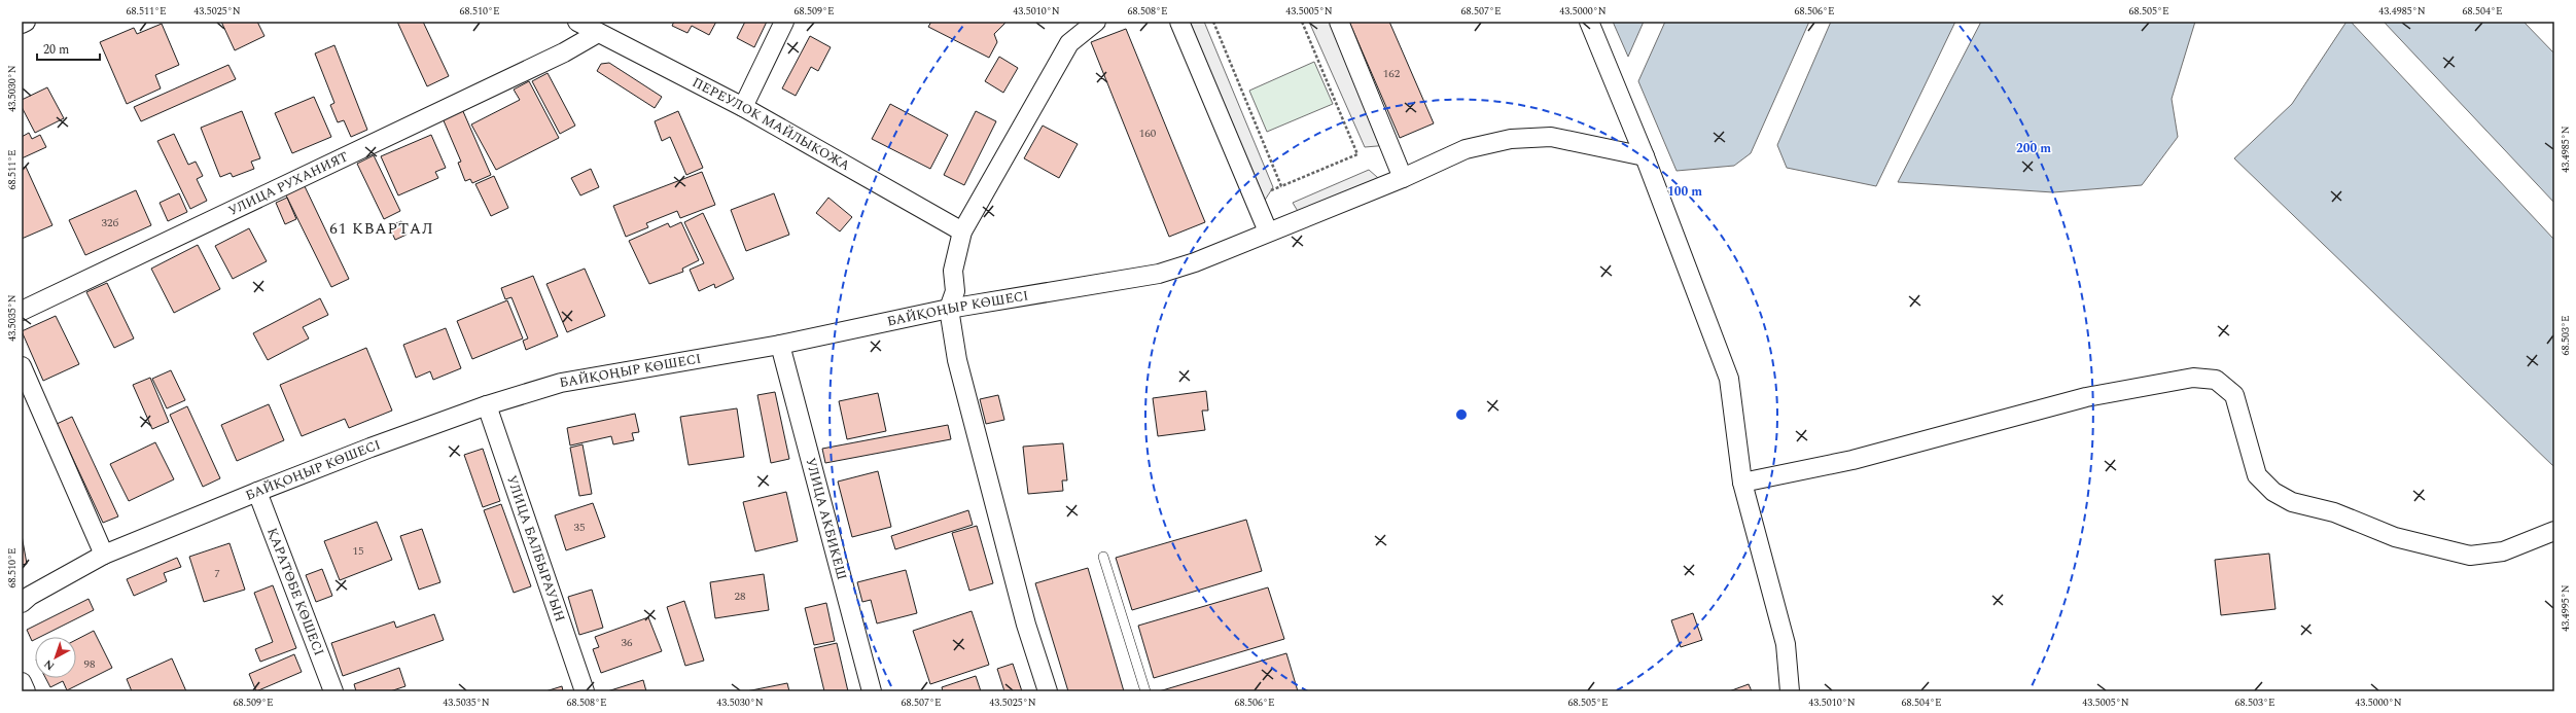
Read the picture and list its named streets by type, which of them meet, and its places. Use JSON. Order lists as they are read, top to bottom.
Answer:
{
  "streets": {
    "street": [
      "ПЕРЕУЛОК МАЙЛЫКОЖА",
      "УЛИЦА РУХАНИЯТ",
      "БАЙҚОҢЫР КӨШЕСІ",
      "УЛИЦА АКБИКЕШ",
      "УЛИЦА БАЛБЫРАУЫН",
      "ҚАРАТӨБЕ КӨШЕСІ"
    ]
  },
  "crossings": [
    ["ПЕРЕУЛОК МАЙЛЫКОЖА", "УЛИЦА РУХАНИЯТ"],
    ["БАЙҚОҢЫР КӨШЕСІ", "УЛИЦА АКБИКЕШ"],
    ["БАЙҚОҢЫР КӨШЕСІ", "УЛИЦА БАЛБЫРАУЫН"],
    ["БАЙҚОҢЫР КӨШЕСІ", "ҚАРАТӨБЕ КӨШЕСІ"]
  ],
  "districts": ["61 КВАРТАЛ"],
  "house_numbers": [
    "162",
    "160",
    "32б",
    "35",
    "15",
    "7",
    "28",
    "36",
    "98"
  ],
  "scale_bar": "20 m",
  "north": "bottom left",
  "coordinates": [
    "68.511°E",
    "43.5025°N",
    "68.510°E",
    "68.509°E",
    "43.5010°N",
    "68.508°E",
    "43.5005°N",
    "68.507°E",
    "43.5000°N",
    "68.506°E",
    "68.505°E",
    "43.4985°N",
    "68.504°E",
    "43.5030°N",
    "43.5035°N",
    "68.503°E",
    "43.4995°N"
  ],
  "rings": ["200 m", "100 m"]
}
